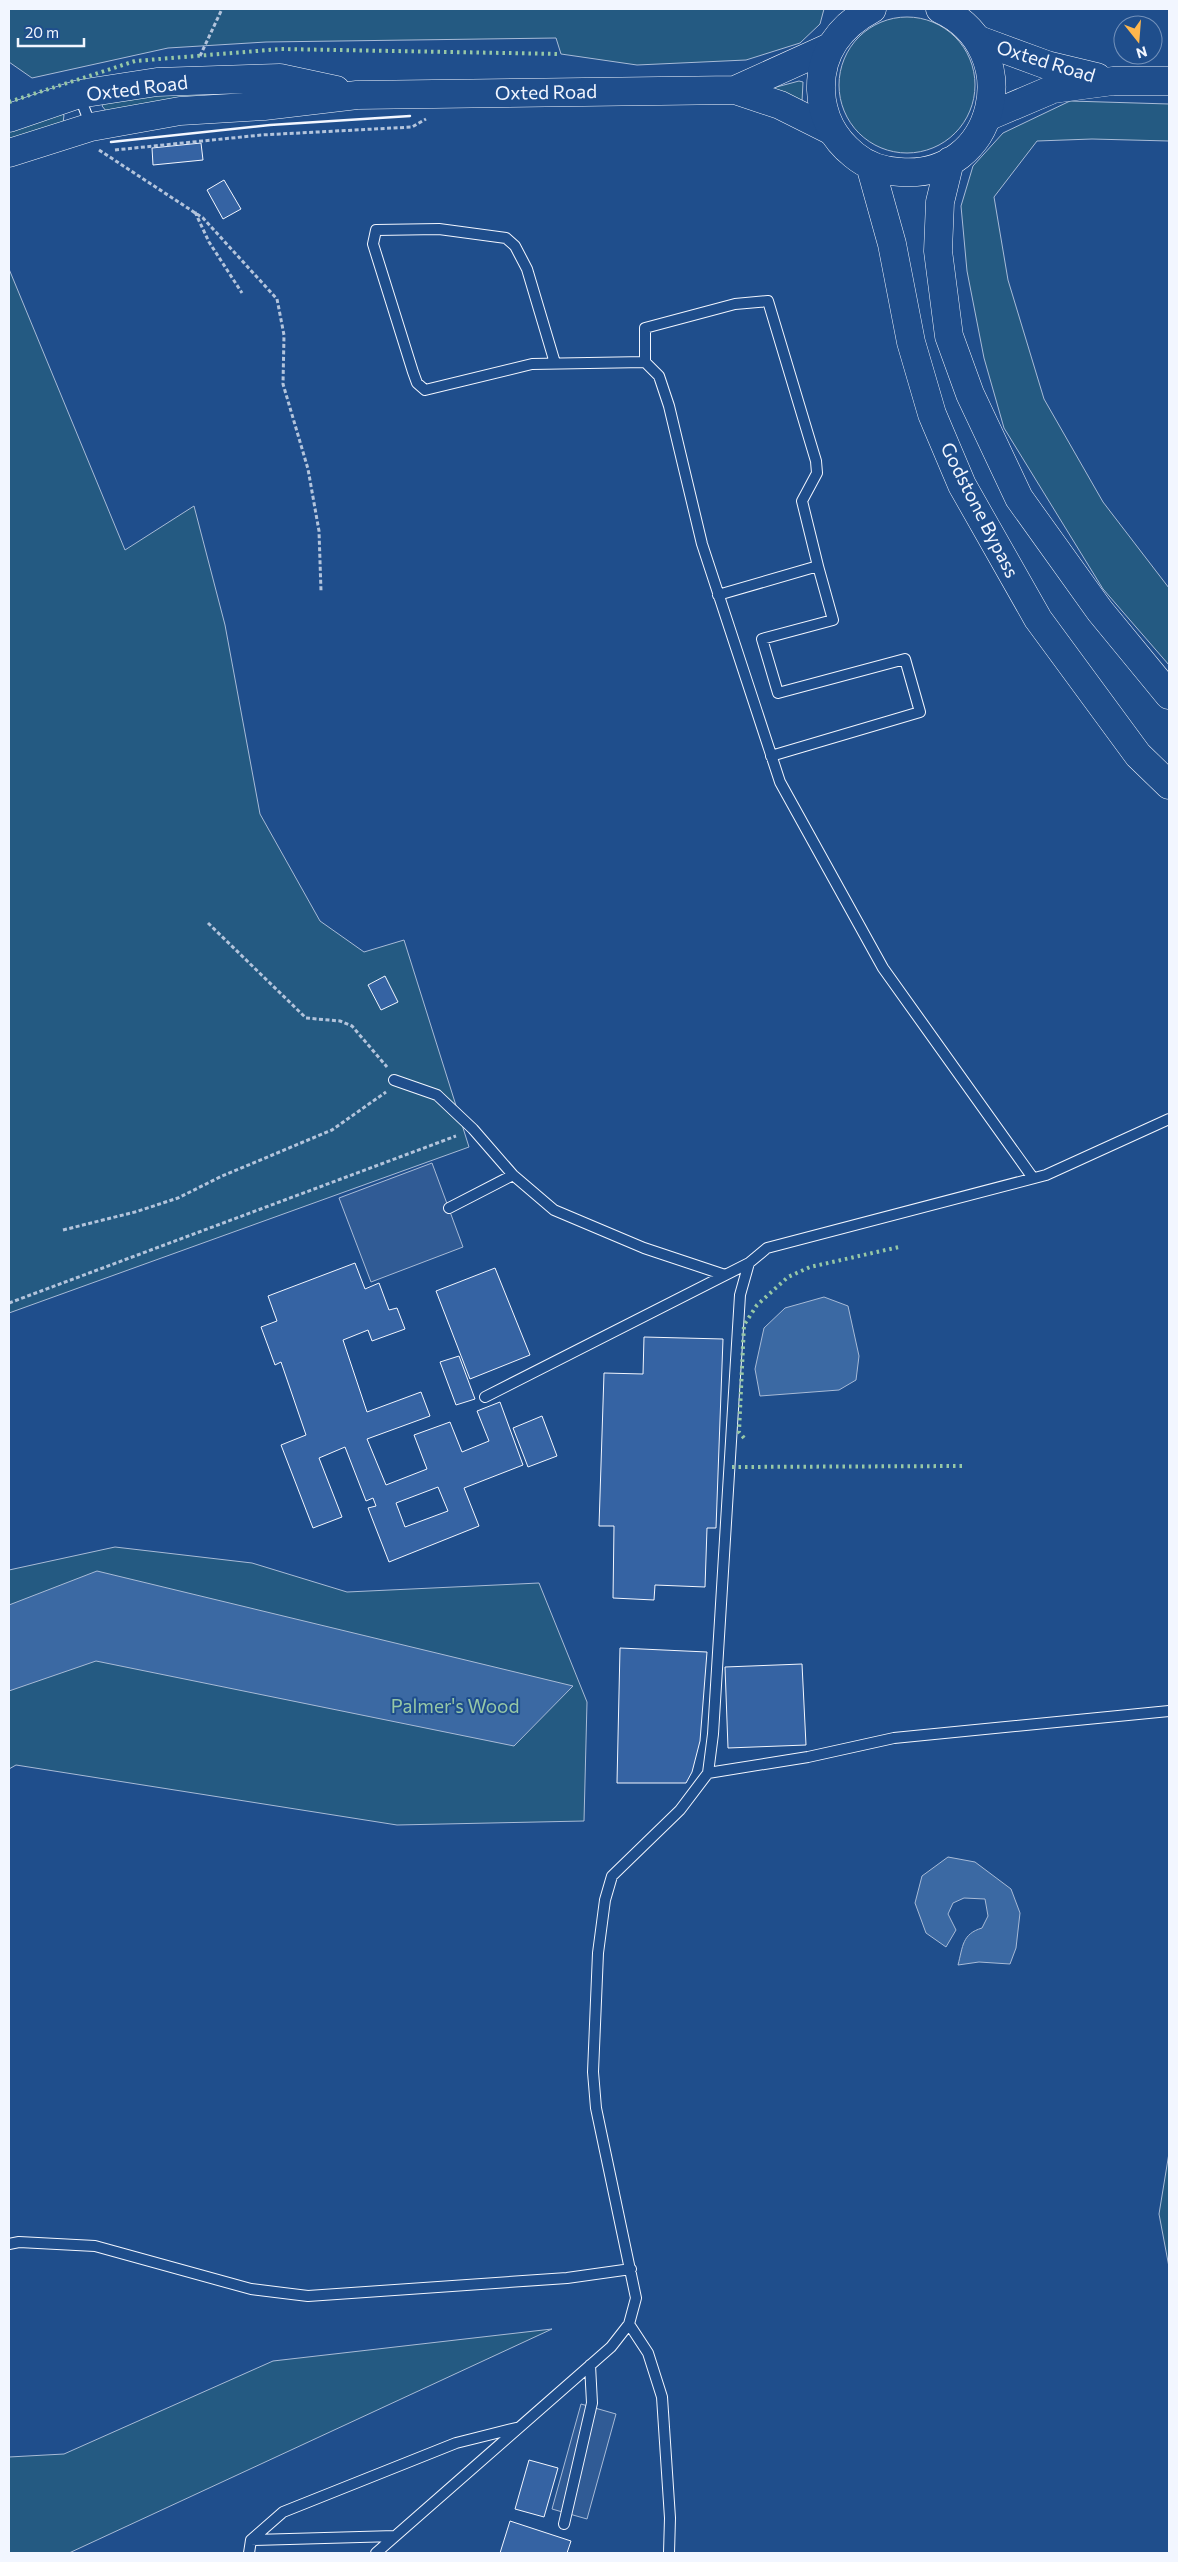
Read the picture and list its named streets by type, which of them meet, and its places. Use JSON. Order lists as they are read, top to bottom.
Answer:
{
  "streets": {
    "main road": ["Oxted Road", "Godstone Bypass"]
  },
  "parks": ["Palmer's Wood"],
  "scale_bar": "20 m",
  "north": "bottom"
}
